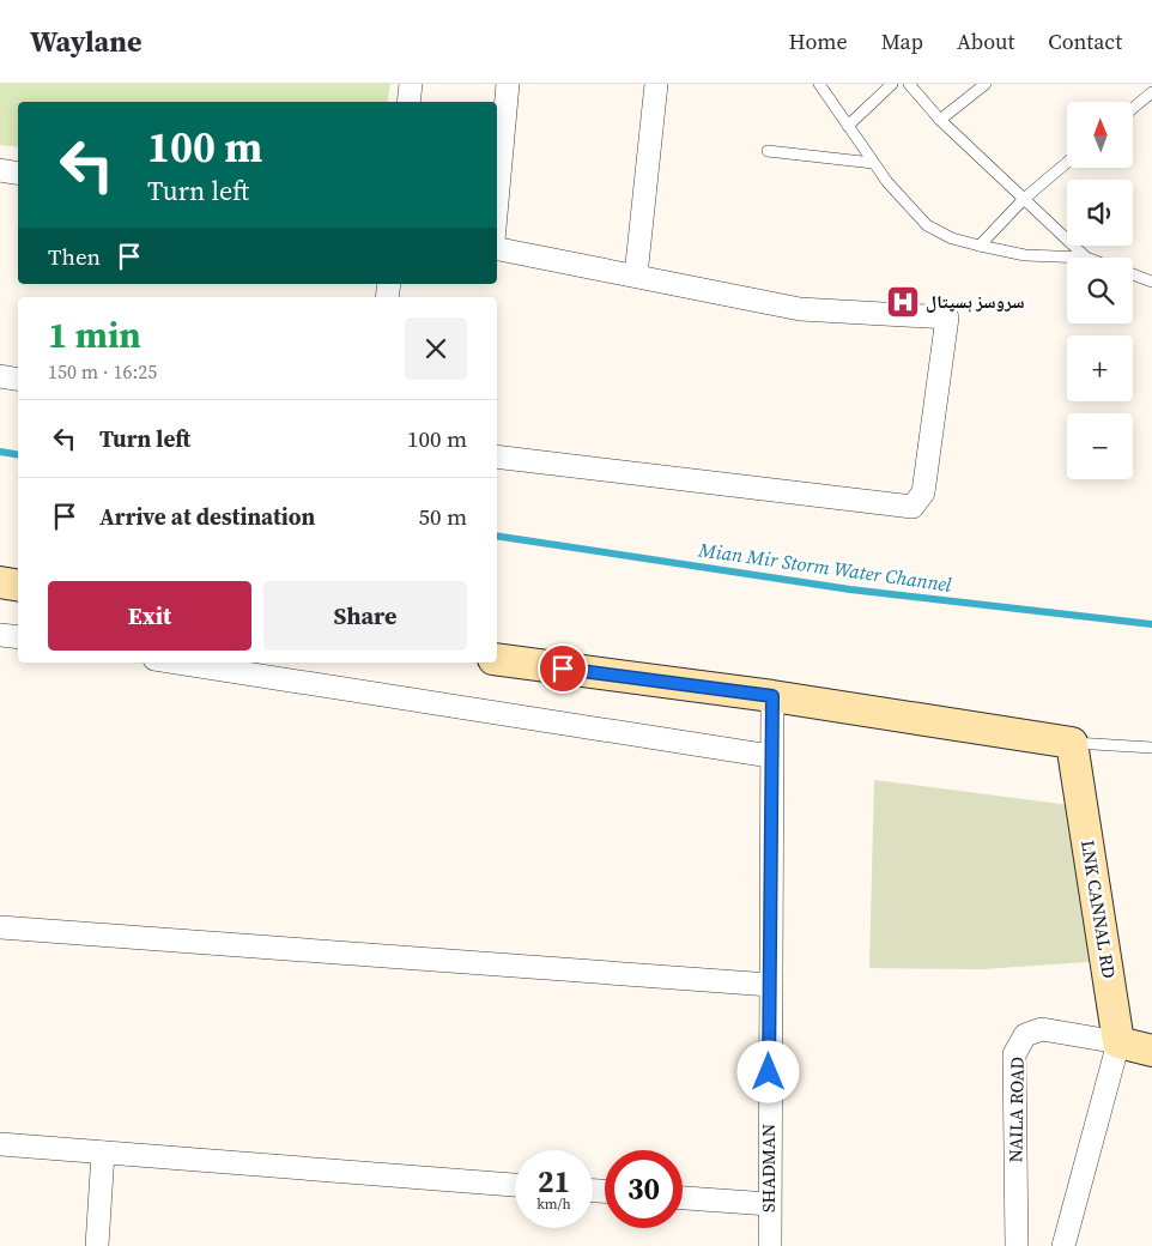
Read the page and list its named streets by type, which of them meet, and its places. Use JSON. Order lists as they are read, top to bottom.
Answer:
{
  "streets": {
    "street": ["LNK CANNAL RD", "NAILA ROAD", "SHADMAN"]
  },
  "crossings": [
    ["LNK CANNAL RD", "NAILA ROAD"]
  ],
  "water": ["Mian Mir Storm Water Channel"],
  "places": {
    "hospital": ["سروسز ہسپتال"]
  },
  "north": "top",
  "page": {
    "header": "Waylane",
    "nav": [
      "Home",
      "Map",
      "About",
      "Contact"
    ],
    "map_buttons": ["+", "−"],
    "turn": ["100 m", "Turn left"],
    "then": "Then",
    "heading": ["1 min", "150 m · 16:25"],
    "list": [
      {
        "name": "Turn left",
        "value": "100 m"
      },
      {
        "name": "Arrive at destination",
        "value": "50 m"
      }
    ],
    "buttons": ["Exit", "Share"],
    "speed": "21 km/h",
    "limit": "30"
  }
}
